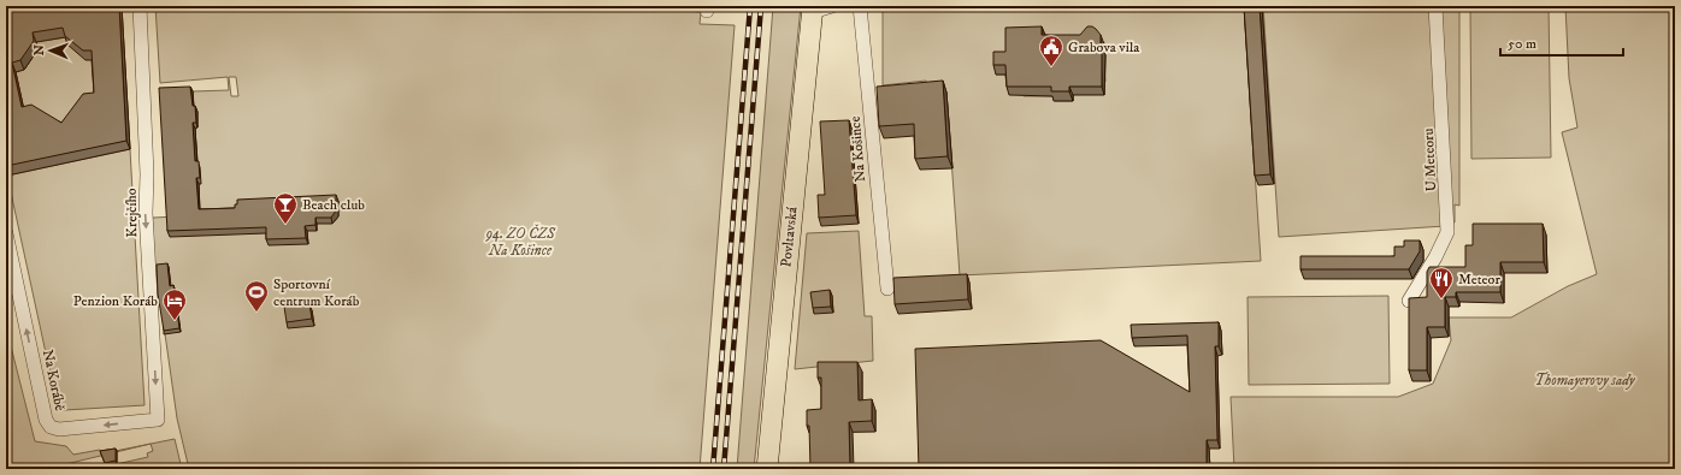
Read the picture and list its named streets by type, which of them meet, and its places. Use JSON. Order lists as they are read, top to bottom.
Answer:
{
  "streets": {
    "main road": ["Povltavská"],
    "street": [
      "Na Košince",
      "U Meteoru",
      "Krejčího",
      "Na Korábě"
    ]
  },
  "crossings": [
    ["Krejčího", "Na Korábě"]
  ],
  "one_way": ["Krejčího"],
  "parks": ["94. ZO ČZS Na Košince", "Thomayerovy sady"],
  "places": {
    "public building": ["Grabova vila"],
    "bar": ["Beach club"],
    "restaurant": ["Meteor"],
    "sports": ["Sportovní centrum Koráb"],
    "hotel": ["Penzion Koráb"]
  },
  "scale_bar": "50 m",
  "north": "left"
}
